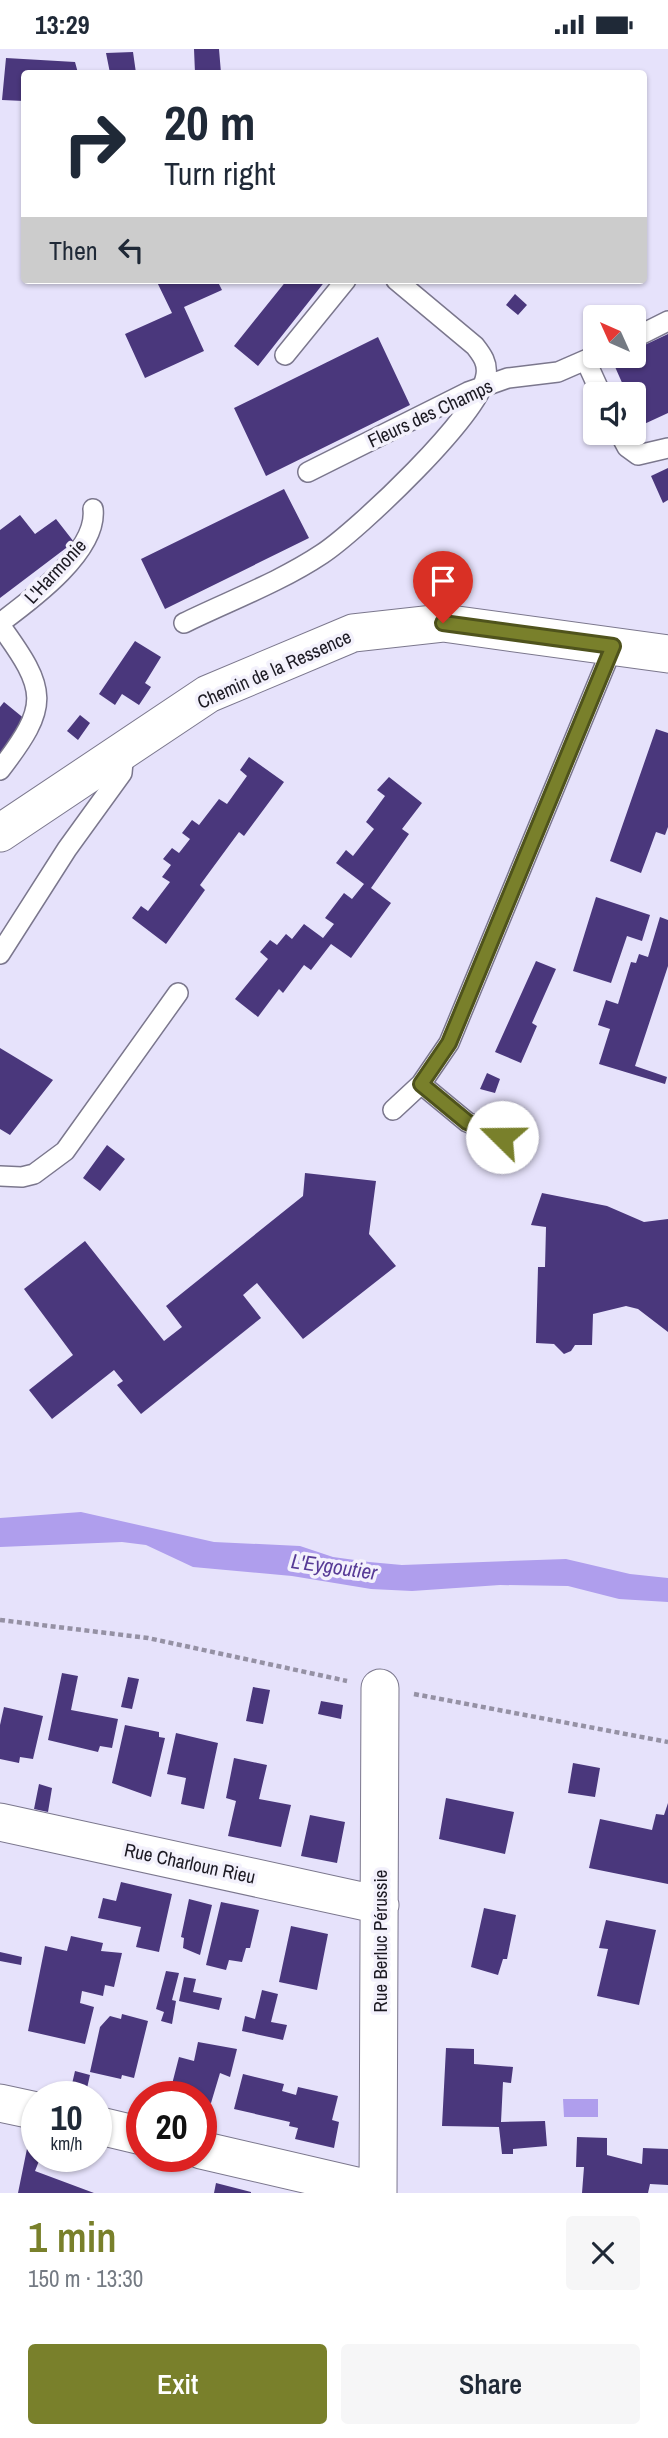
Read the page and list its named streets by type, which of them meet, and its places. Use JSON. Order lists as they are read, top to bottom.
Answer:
{
  "streets": {
    "street": ["Chemin de la Ressence", "Rue Charloun Rieu", "Rue Berluc Pérussie"],
    "lane": ["Fleurs des Champs", "L'Harmonie"]
  },
  "crossings": [
    ["Rue Charloun Rieu", "Rue Berluc Pérussie"]
  ],
  "water": ["L'Eygoutier"],
  "north": "top left",
  "page": {
    "status": "13:29",
    "turn": ["20 m", "Turn right"],
    "then": "Then",
    "speed": "10 km/h",
    "limit": "20",
    "heading": ["1 min", "150 m · 13:30"],
    "buttons": ["Exit", "Share"]
  }
}
